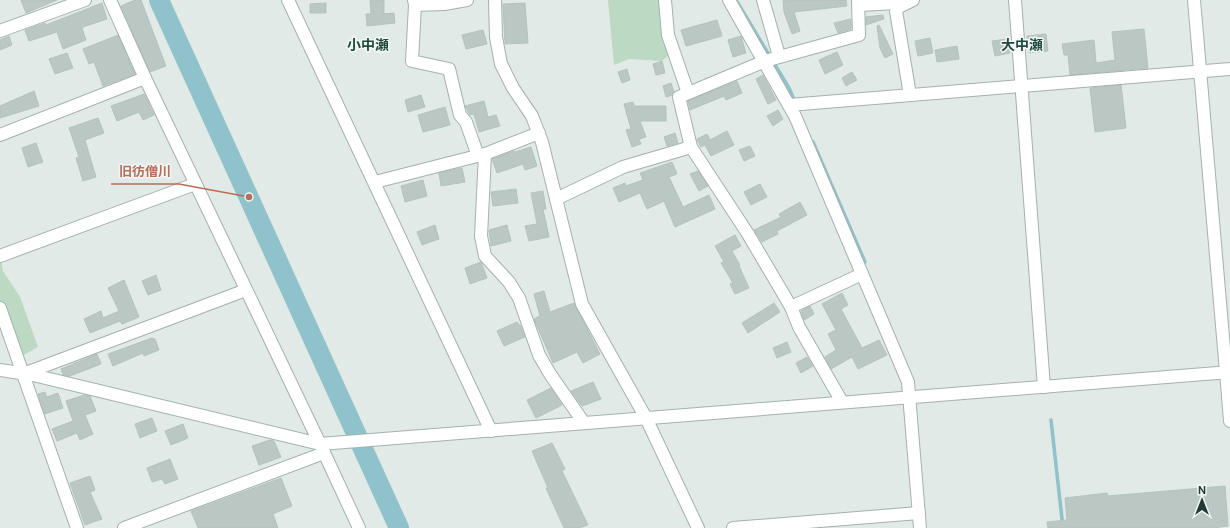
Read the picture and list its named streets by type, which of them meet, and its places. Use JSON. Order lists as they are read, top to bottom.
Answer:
{
  "districts": ["小中瀬", "大中瀬"],
  "places": ["旧彷僧川"],
  "north": "top"
}
